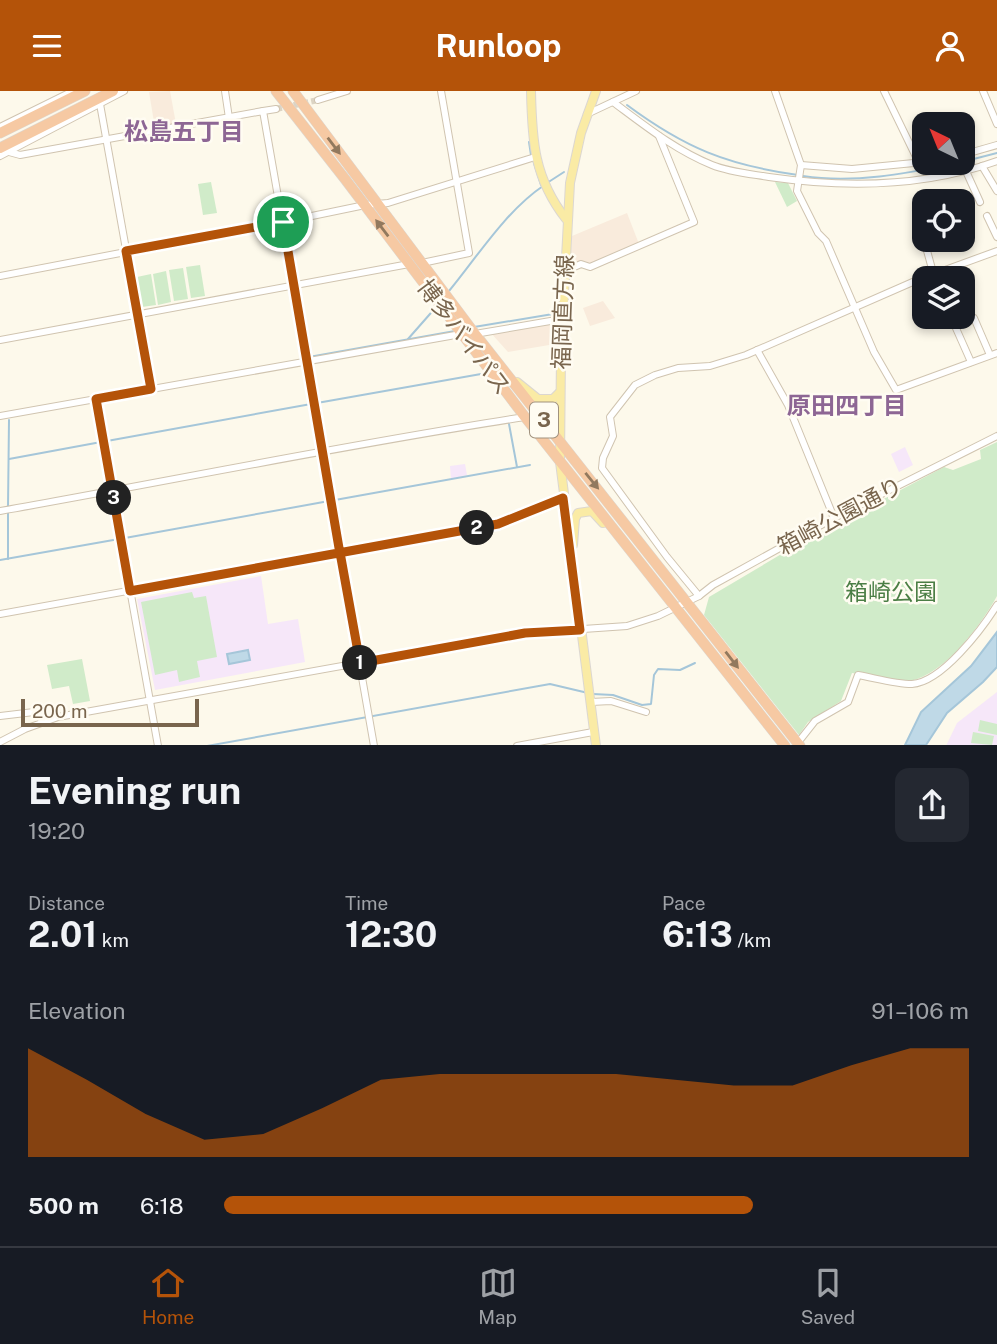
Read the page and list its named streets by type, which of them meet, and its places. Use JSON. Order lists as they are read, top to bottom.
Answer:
{
  "streets": {
    "highway": ["博多バイパス", "3"],
    "main road": ["福岡直方線"],
    "street": ["箱崎公園通り"]
  },
  "crossings": [
    ["福岡直方線", "博多バイパス"],
    ["福岡直方線", "箱崎公園通り"],
    ["博多バイパス", "箱崎公園通り"]
  ],
  "districts": ["松島五丁目", "原田四丁目"],
  "parks": ["箱崎公園"],
  "scale_bar": "200 m",
  "north": "top left",
  "page": {
    "header": "Runloop",
    "pins": ["3", "2", "1"],
    "scale": "200 m",
    "heading": ["Evening run", "19:20"],
    "stats": [
      ["Distance", "2.01 km"],
      ["Time", "12:30"],
      ["Pace", "6:13 /km"]
    ],
    "chart": ["Elevation", "91–106 m"],
    "list": [
      {
        "name": "500 m",
        "note": "6:18"
      }
    ],
    "tabs": ["Home", "Map", "Saved"]
  }
}
